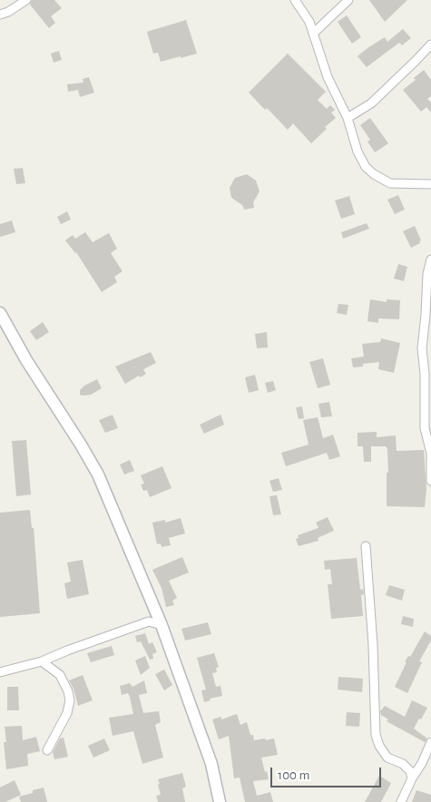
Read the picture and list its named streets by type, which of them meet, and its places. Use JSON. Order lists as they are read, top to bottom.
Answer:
{
  "scale_bar": "100 m"
}
